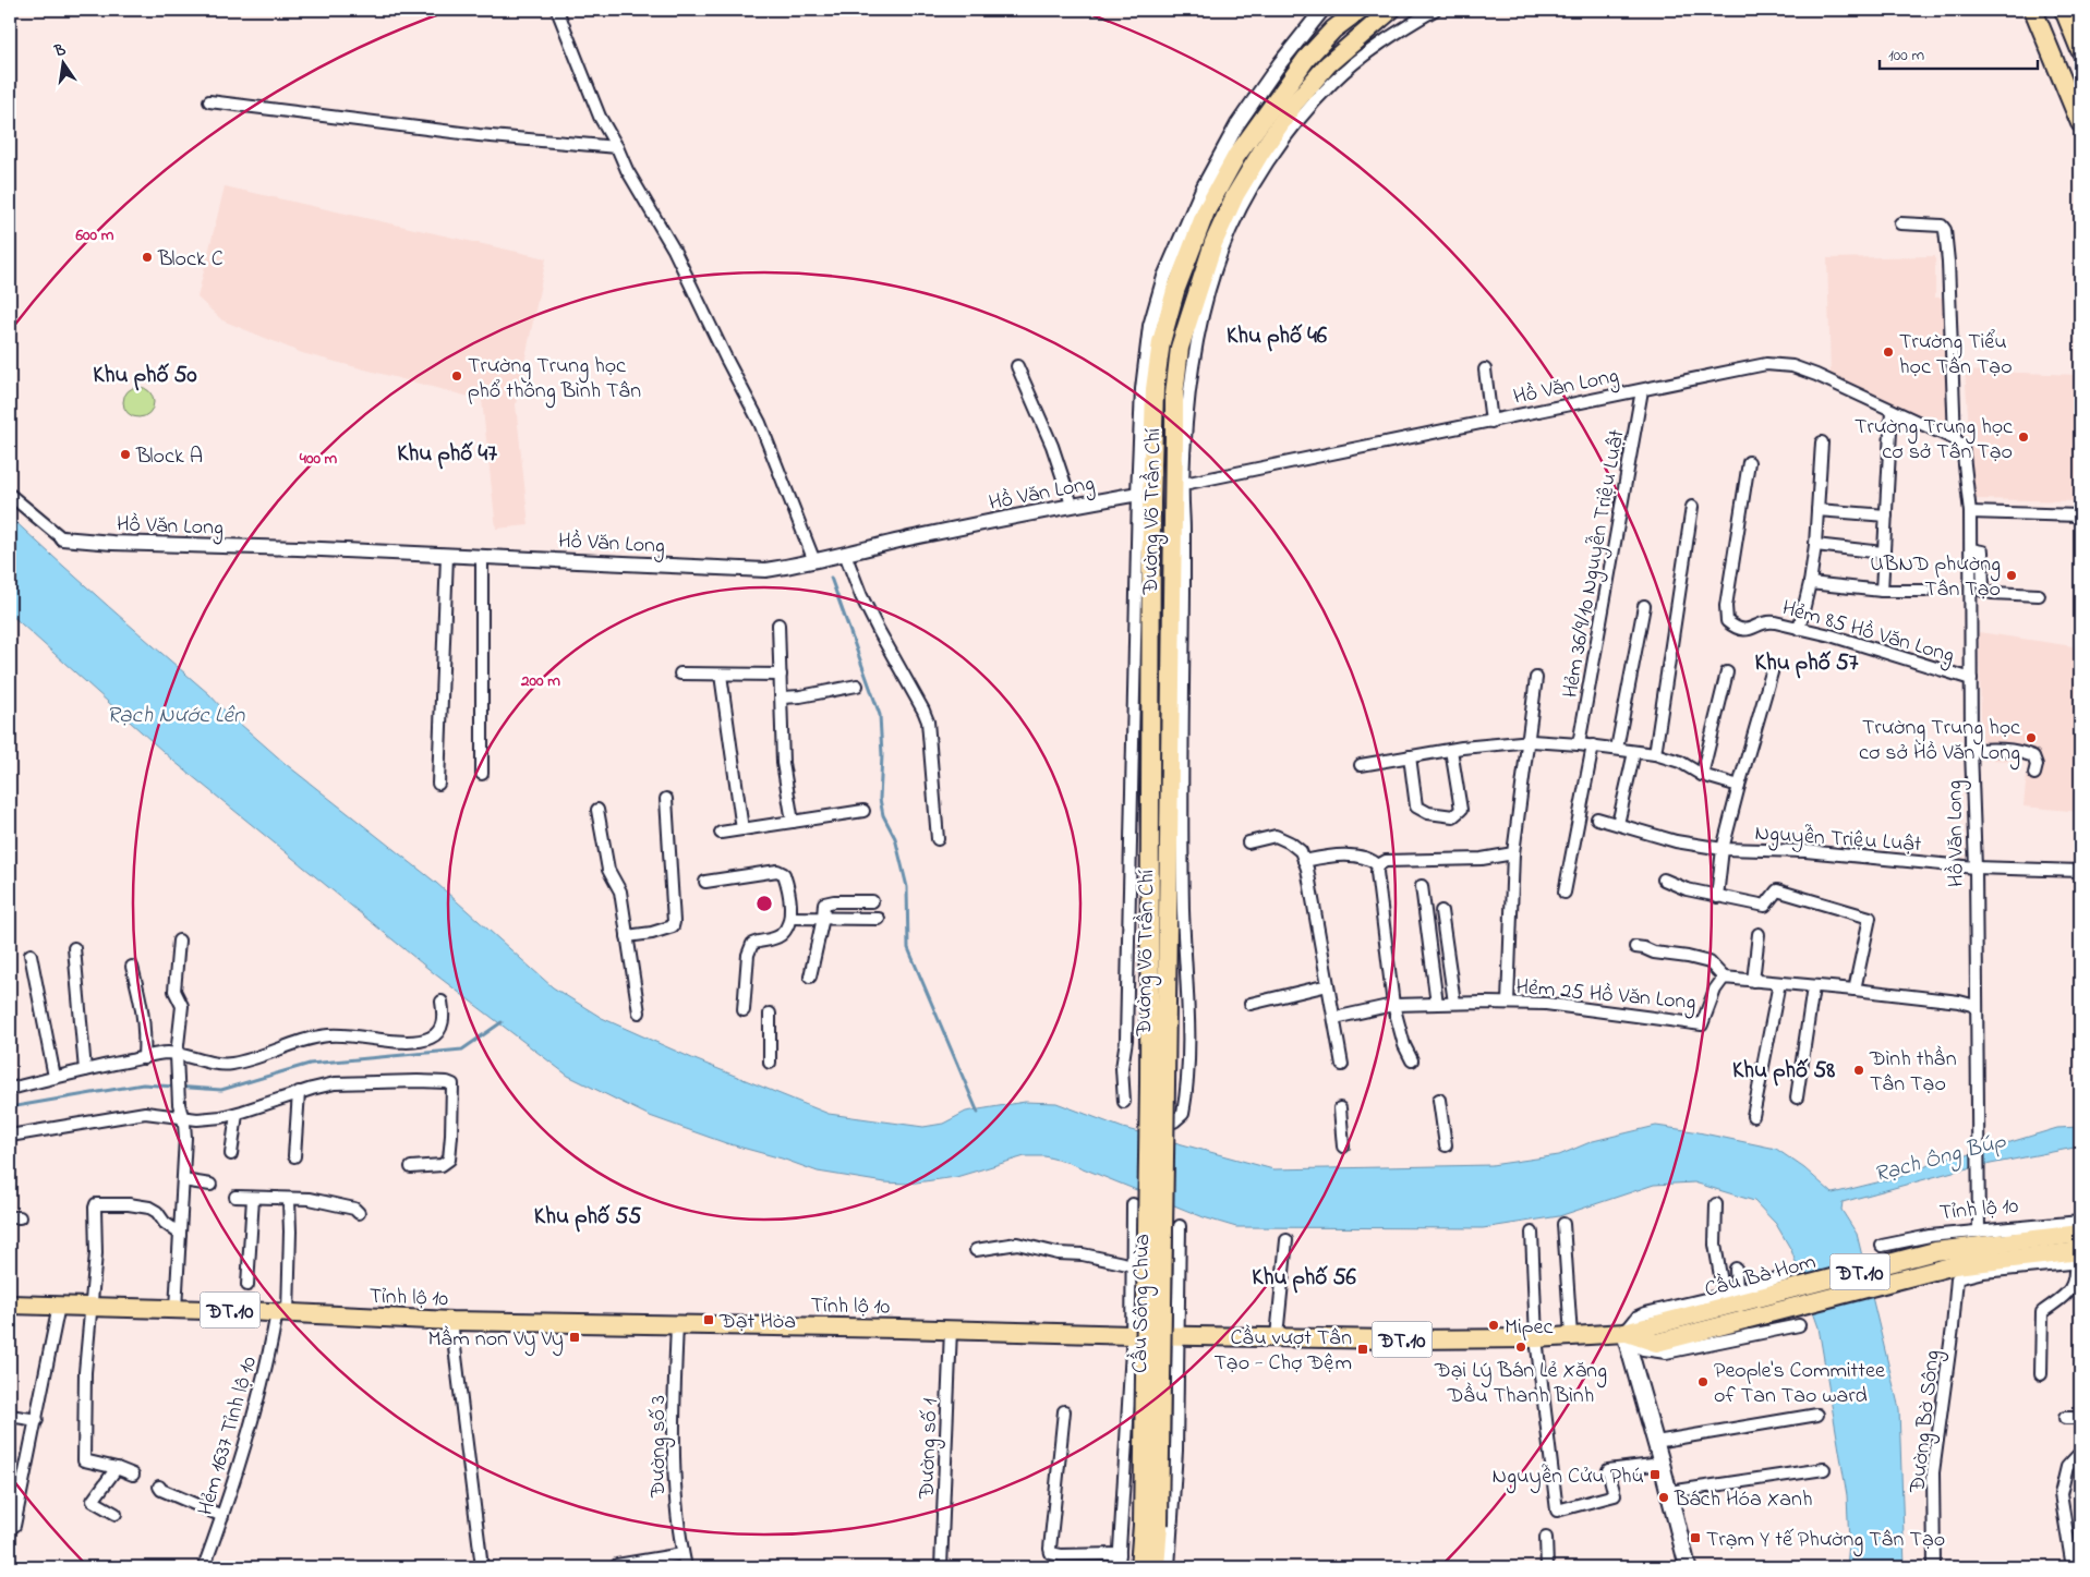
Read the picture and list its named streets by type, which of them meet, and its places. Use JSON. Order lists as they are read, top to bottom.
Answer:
{
  "streets": {
    "main road": [
      "Đường Võ Trần Chí",
      "Tỉnh lộ 10",
      "ĐT.10",
      "Cầu Bà Hom",
      "Cầu Sông Chùa"
    ],
    "street": [
      "Hồ Văn Long",
      "Hẻm 36/9/10 Nguyễn Triệu Luật",
      "Hẻm 85 Hồ Văn Long",
      "Nguyễn Triệu Luật",
      "Hẻm 25 Hồ Văn Long",
      "Đường Bờ Sông",
      "Hẻm 1637 Tỉnh lộ 10",
      "Đường số 3",
      "Đường số 1"
    ]
  },
  "crossings": [
    ["Hồ Văn Long", "Đường Võ Trần Chí"],
    ["Hồ Văn Long", "Hẻm 36/9/10 Nguyễn Triệu Luật"],
    ["Hồ Văn Long", "Hẻm 85 Hồ Văn Long"],
    ["Hồ Văn Long", "Nguyễn Triệu Luật"],
    ["Hồ Văn Long", "Hẻm 25 Hồ Văn Long"],
    ["Hồ Văn Long", "Tỉnh lộ 10"],
    ["Đường Võ Trần Chí", "Cầu Sông Chùa"],
    ["Tỉnh lộ 10", "Cầu Bà Hom"],
    ["Tỉnh lộ 10", "Đường Bờ Sông"],
    ["Tỉnh lộ 10", "Hẻm 1637 Tỉnh lộ 10"],
    ["Tỉnh lộ 10", "Đường số 3"],
    ["Tỉnh lộ 10", "Đường số 1"],
    ["Cầu Bà Hom", "Đường Bờ Sông"]
  ],
  "districts": [
    "Khu phố 46",
    "Khu phố 50",
    "Khu phố 47",
    "Khu phố 57",
    "Khu phố 58",
    "Khu phố 55",
    "Khu phố 56"
  ],
  "water": ["Rạch Nước Lên", "Rạch Ông Búp"],
  "places": {
    "other": [
      "Block C",
      "Trường Tiểu học Tân Tạo",
      "Trường Trung học phổ thông Bình Tân",
      "Trường Trung học cơ sở Tân Tạo",
      "Block A",
      "UBND phường Tân Tạo",
      "Trường Trung học cơ sở Hồ Văn Long",
      "Đình thần Tân Tạo",
      "Mipec",
      "Đại Lý Bán Lẻ Xăng Dầu Thanh Bình",
      "People's Committee of Tan Tao ward",
      "Bách Hóa Xanh"
    ],
    "transit": [
      "Đạt Hòa",
      "Mầm non Vy Vy",
      "Cầu vượt Tân Tạo - Chợ Đệm",
      "Nguyễn Cửu Phú",
      "Trạm Y tế Phường Tân Tạo"
    ]
  },
  "scale_bar": "100 m",
  "north": "top",
  "rings": ["600 m", "400 m", "200 m"]
}
